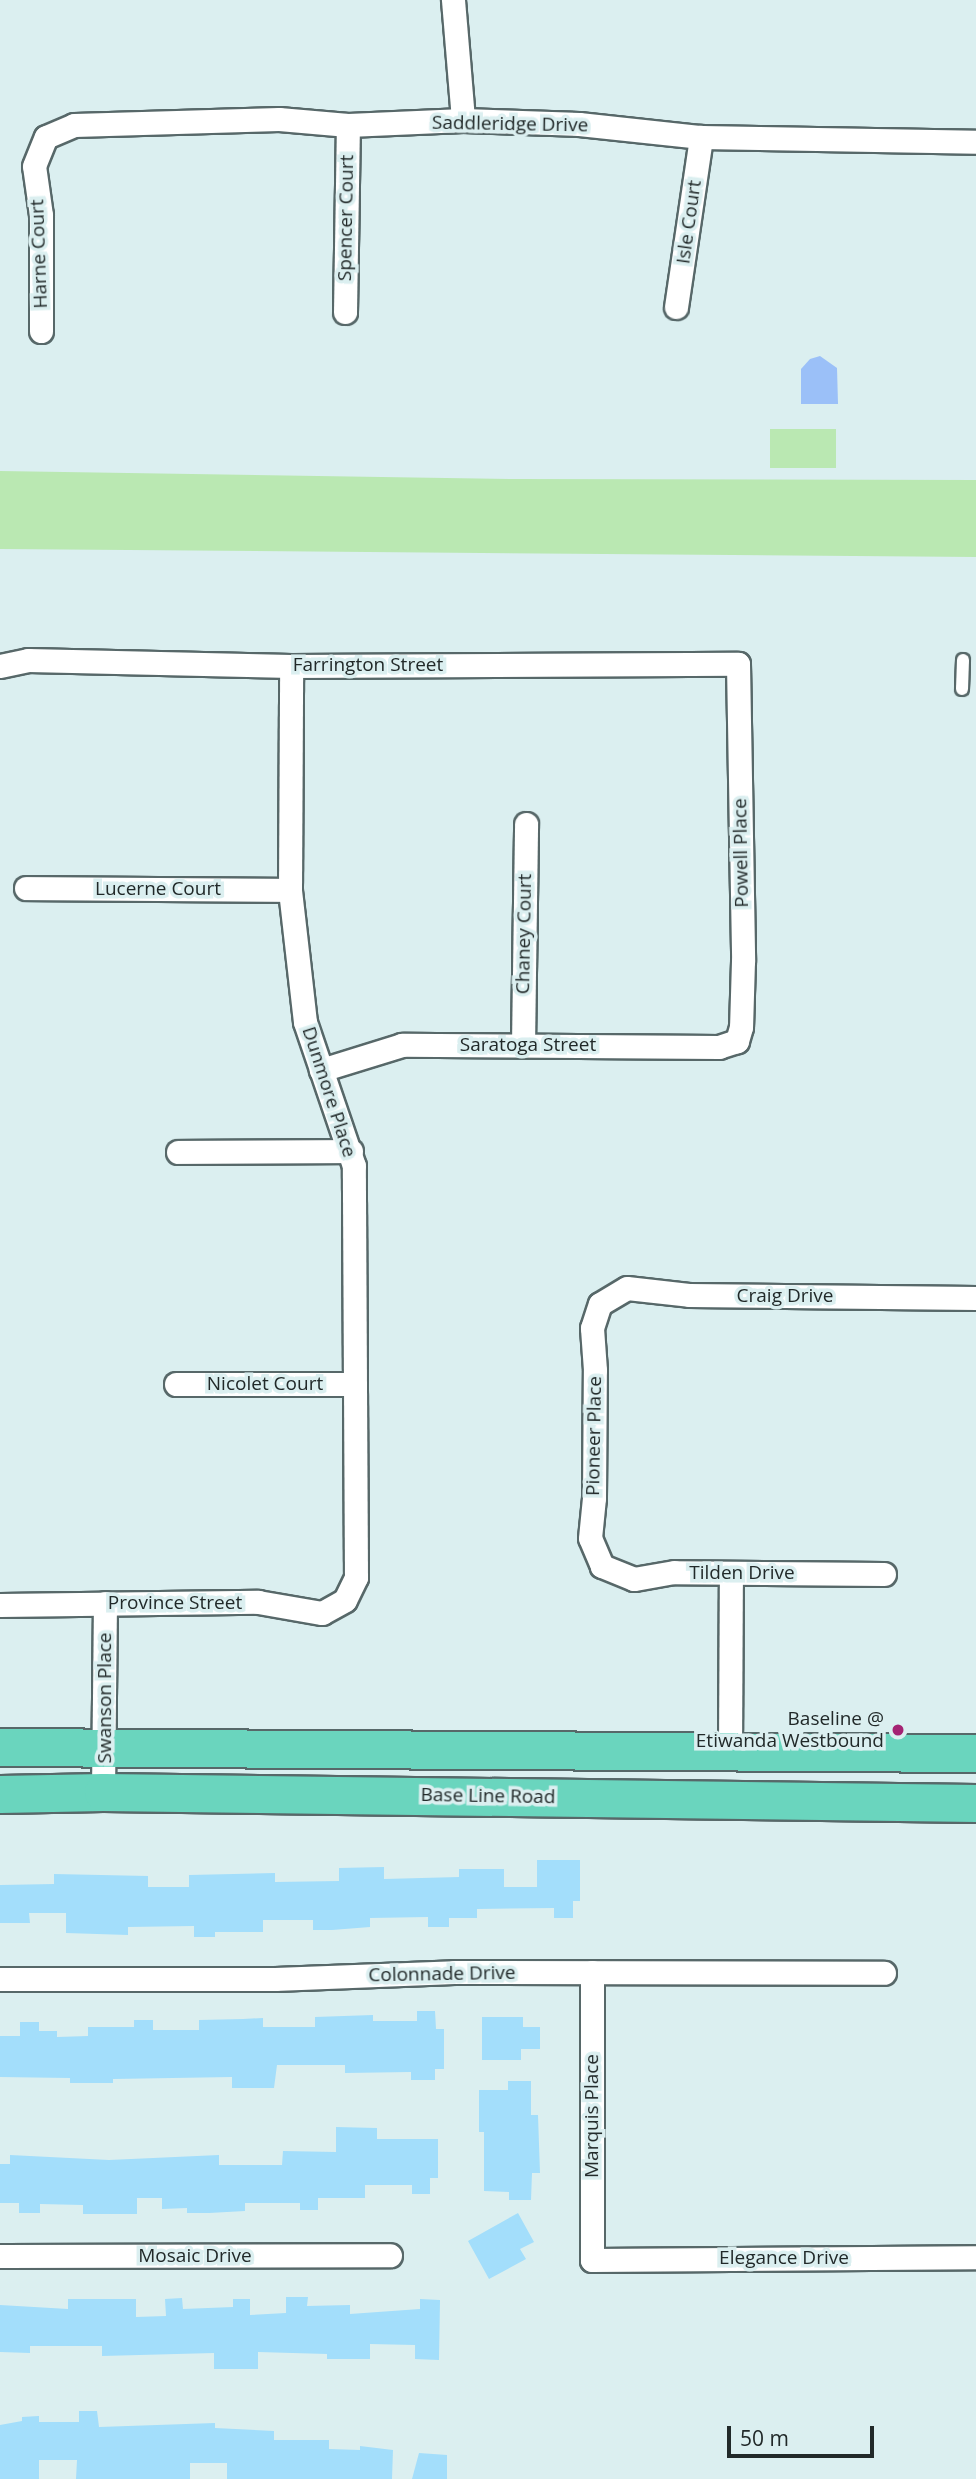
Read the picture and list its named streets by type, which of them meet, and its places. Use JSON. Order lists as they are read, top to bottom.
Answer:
{
  "streets": {
    "main road": ["Base Line Road"],
    "street": [
      "Saddleridge Drive",
      "Spencer Court",
      "Isle Court",
      "Harne Court",
      "Farrington Street",
      "Powell Place",
      "Lucerne Court",
      "Chaney Court",
      "Saratoga Street",
      "Dunmore Place",
      "Craig Drive",
      "Nicolet Court",
      "Pioneer Place",
      "Tilden Drive",
      "Province Street",
      "Swanson Place",
      "Colonnade Drive",
      "Marquis Place",
      "Mosaic Drive",
      "Elegance Drive"
    ]
  },
  "crossings": [
    ["Saddleridge Drive", "Spencer Court"],
    ["Saddleridge Drive", "Isle Court"],
    ["Saddleridge Drive", "Harne Court"],
    ["Farrington Street", "Powell Place"],
    ["Farrington Street", "Dunmore Place"],
    ["Powell Place", "Saratoga Street"],
    ["Lucerne Court", "Dunmore Place"],
    ["Chaney Court", "Saratoga Street"],
    ["Saratoga Street", "Dunmore Place"],
    ["Dunmore Place", "Nicolet Court"],
    ["Dunmore Place", "Province Street"],
    ["Craig Drive", "Pioneer Place"],
    ["Pioneer Place", "Tilden Drive"],
    ["Province Street", "Swanson Place"],
    ["Swanson Place", "Base Line Road"],
    ["Colonnade Drive", "Marquis Place"],
    ["Marquis Place", "Elegance Drive"]
  ],
  "places": ["Baseline @ Etiwanda Westbound"],
  "scale_bar": "50 m"
}
